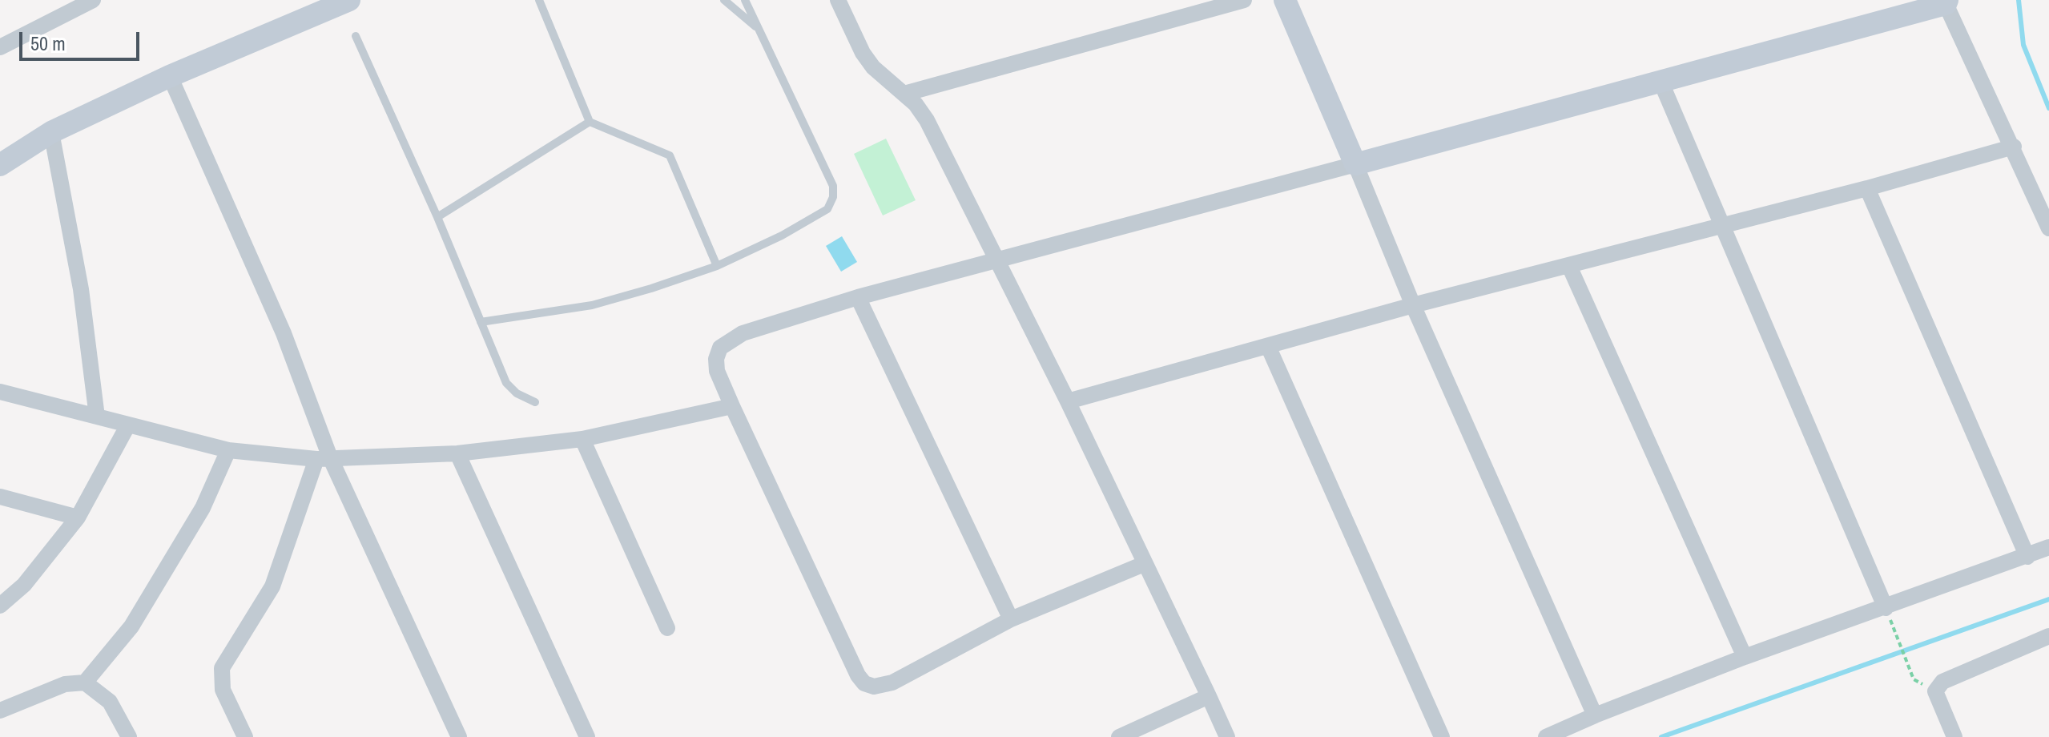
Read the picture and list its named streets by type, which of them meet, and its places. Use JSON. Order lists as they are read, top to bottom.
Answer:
{
  "scale_bar": "50 m"
}
